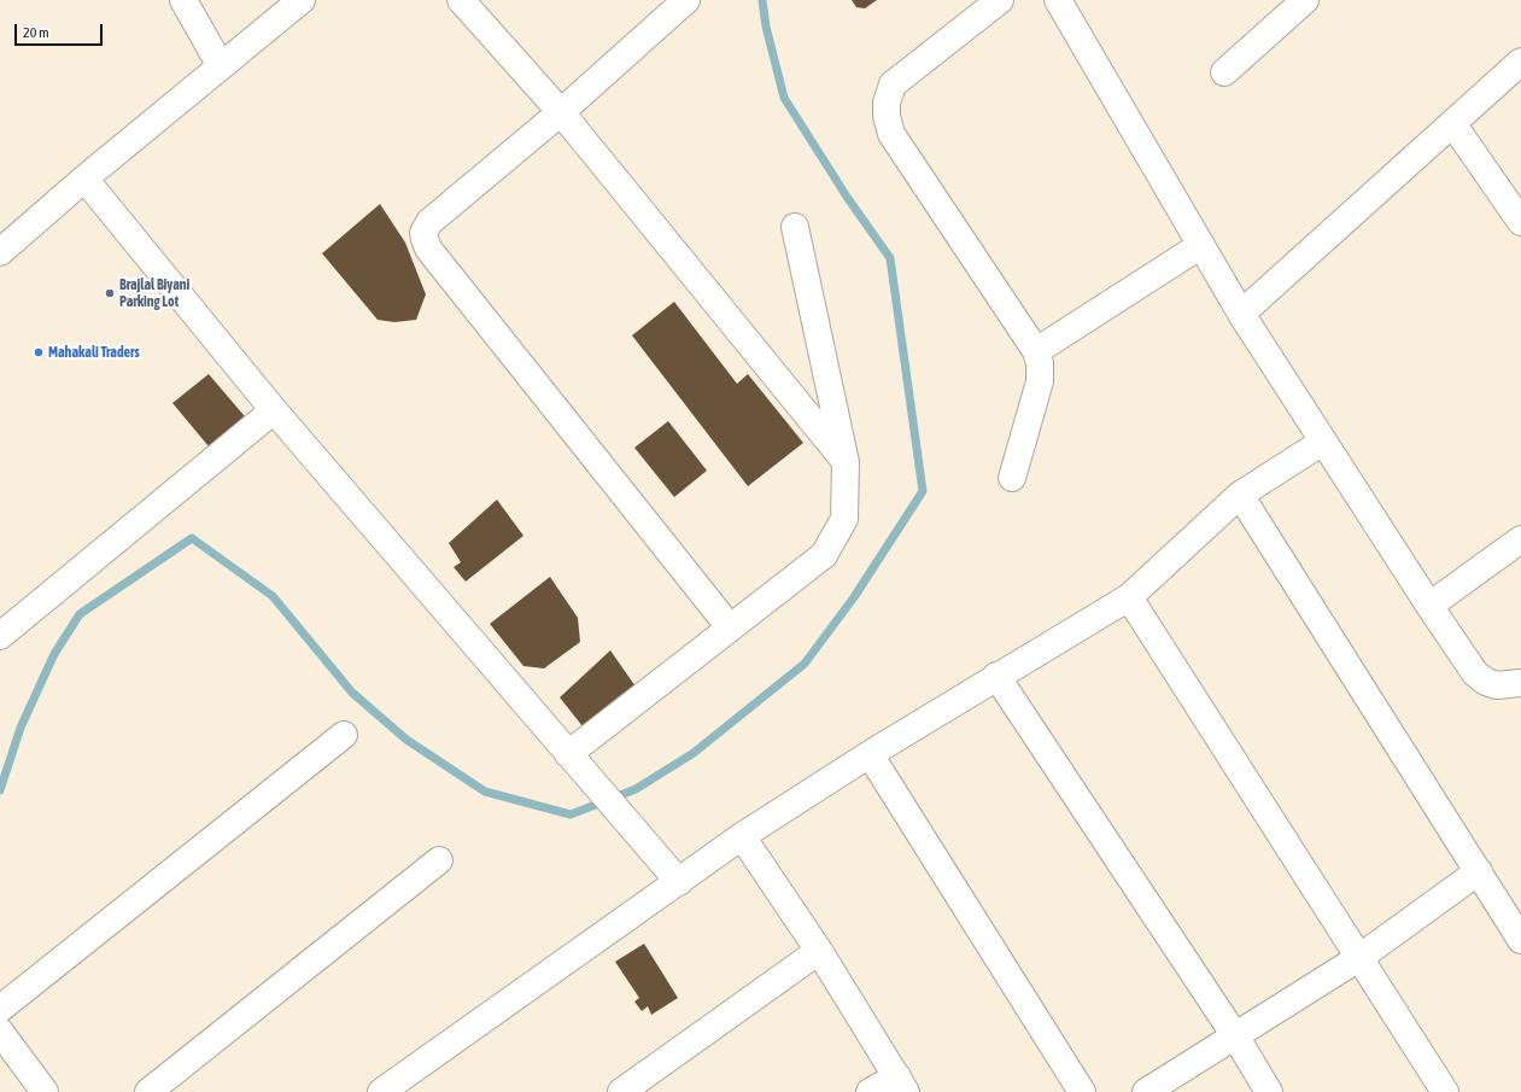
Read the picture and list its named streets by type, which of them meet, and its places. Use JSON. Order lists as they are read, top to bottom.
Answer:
{
  "places": ["Brajlal Biyani Parking Lot", "Mahakali Traders"],
  "scale_bar": "20 m"
}
